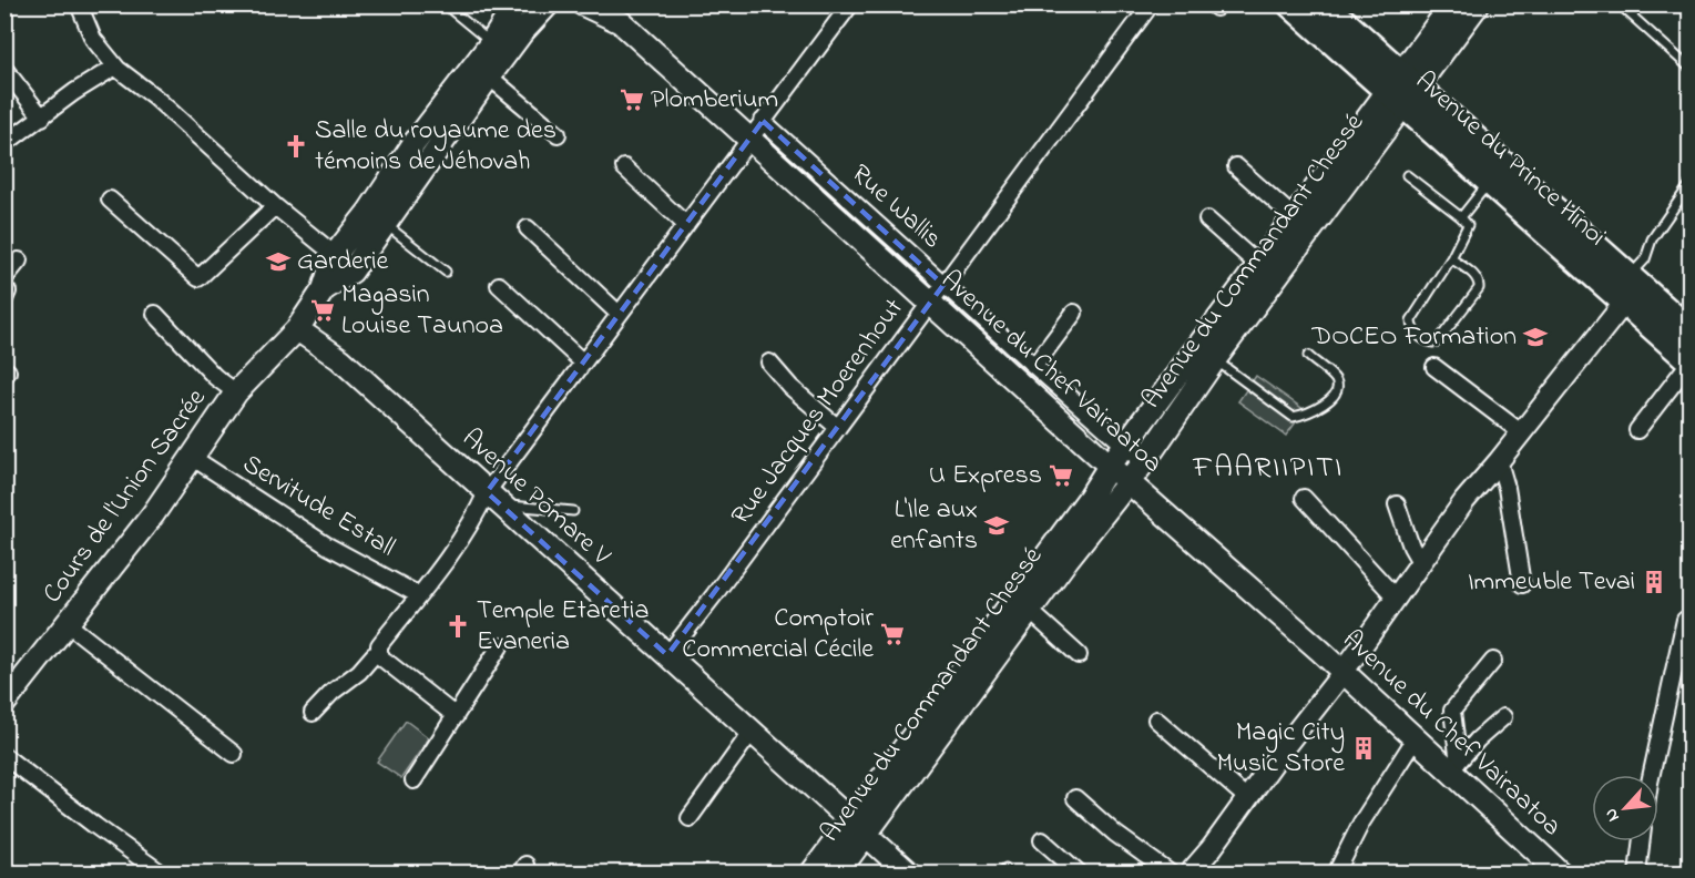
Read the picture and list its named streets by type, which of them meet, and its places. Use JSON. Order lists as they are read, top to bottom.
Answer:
{
  "streets": {
    "main road": [
      "Avenue du Prince Hīnoi",
      "Avenue du Commandant Chessé",
      "Avenue du Chef Vairaatoa",
      "Cours de l'Union Sacrée",
      "Avenue Pōmare V"
    ],
    "street": ["Rue Wallis", "Rue Jacques Moerenhout", "Servitude Estall"]
  },
  "crossings": [
    ["Avenue du Prince Hīnoi", "Avenue du Commandant Chessé"],
    ["Rue Wallis", "Avenue du Commandant Chessé"],
    ["Rue Wallis", "Rue Jacques Moerenhout"],
    ["Avenue du Commandant Chessé", "Avenue du Chef Vairaatoa"],
    ["Avenue du Chef Vairaatoa", "Rue Jacques Moerenhout"],
    ["Rue Jacques Moerenhout", "Avenue Pōmare V"],
    ["Cours de l'Union Sacrée", "Avenue Pōmare V"],
    ["Cours de l'Union Sacrée", "Servitude Estall"]
  ],
  "districts": ["FAARIIPITI"],
  "places": {
    "supermarket": [
      "Plomberium",
      "Magasin Louise Taunoa",
      "U Express",
      "Comptoir Commercial Cécile"
    ],
    "church": ["Salle du royaume des témoins de Jéhovah", "Temple Etaretia Evaneria"],
    "school or university": ["Garderie", "DOCEO Formation", "L'Ile aux enfants"],
    "building": ["Immeuble Tevai", "Magic City Music Store"]
  },
  "north": "bottom left"
}
